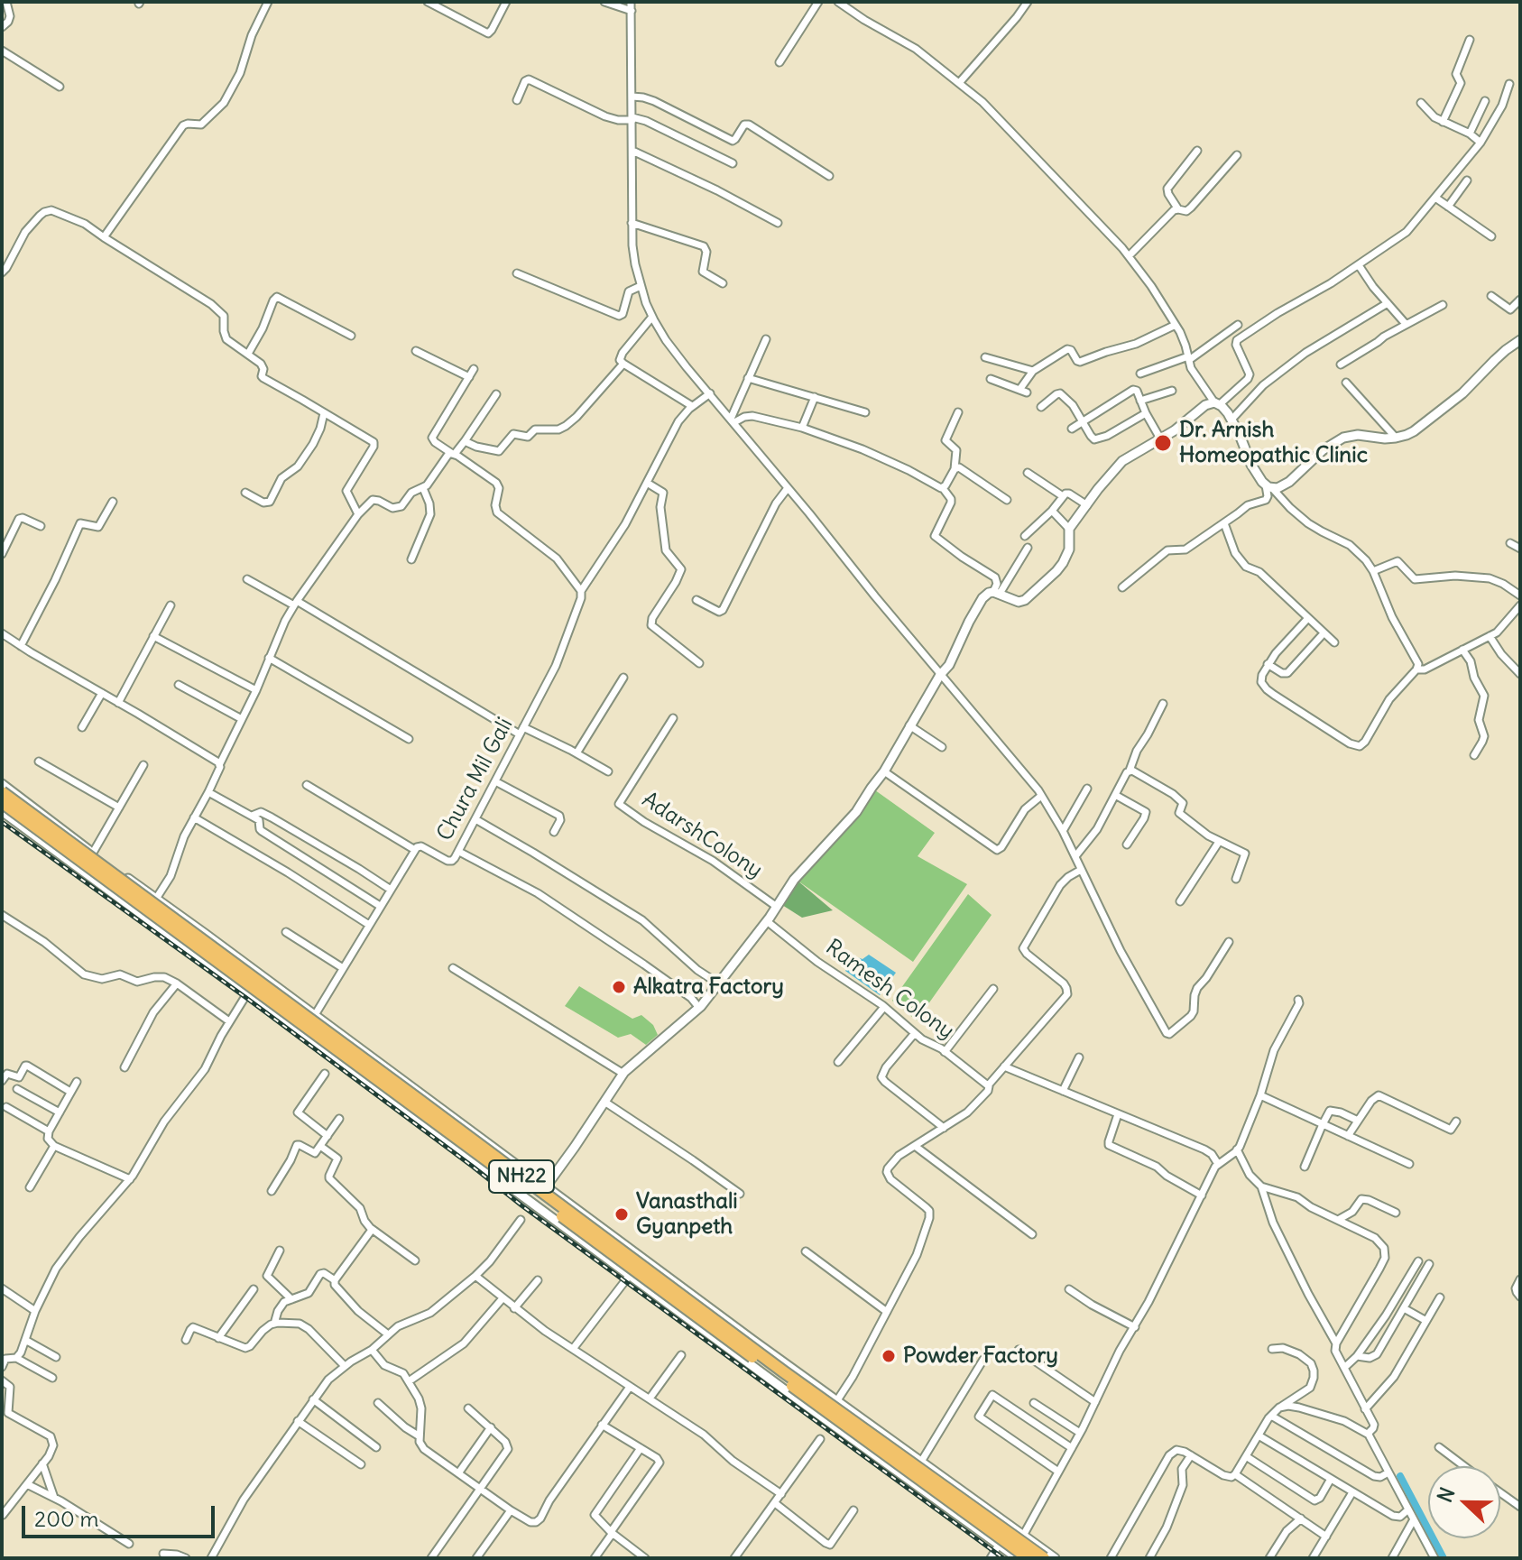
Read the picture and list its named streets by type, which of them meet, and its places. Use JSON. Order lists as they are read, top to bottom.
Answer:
{
  "streets": {
    "highway": ["NH22"],
    "street": ["Chura Mil Gali", "AdarshColony", "Ramesh Colony"]
  },
  "places": [
    "Dr. Arnish Homeopathic Clinic",
    "Alkatra Factory",
    "Vanasthali Gyanpeth",
    "Powder Factory"
  ],
  "scale_bar": "200 m",
  "north": "left"
}
